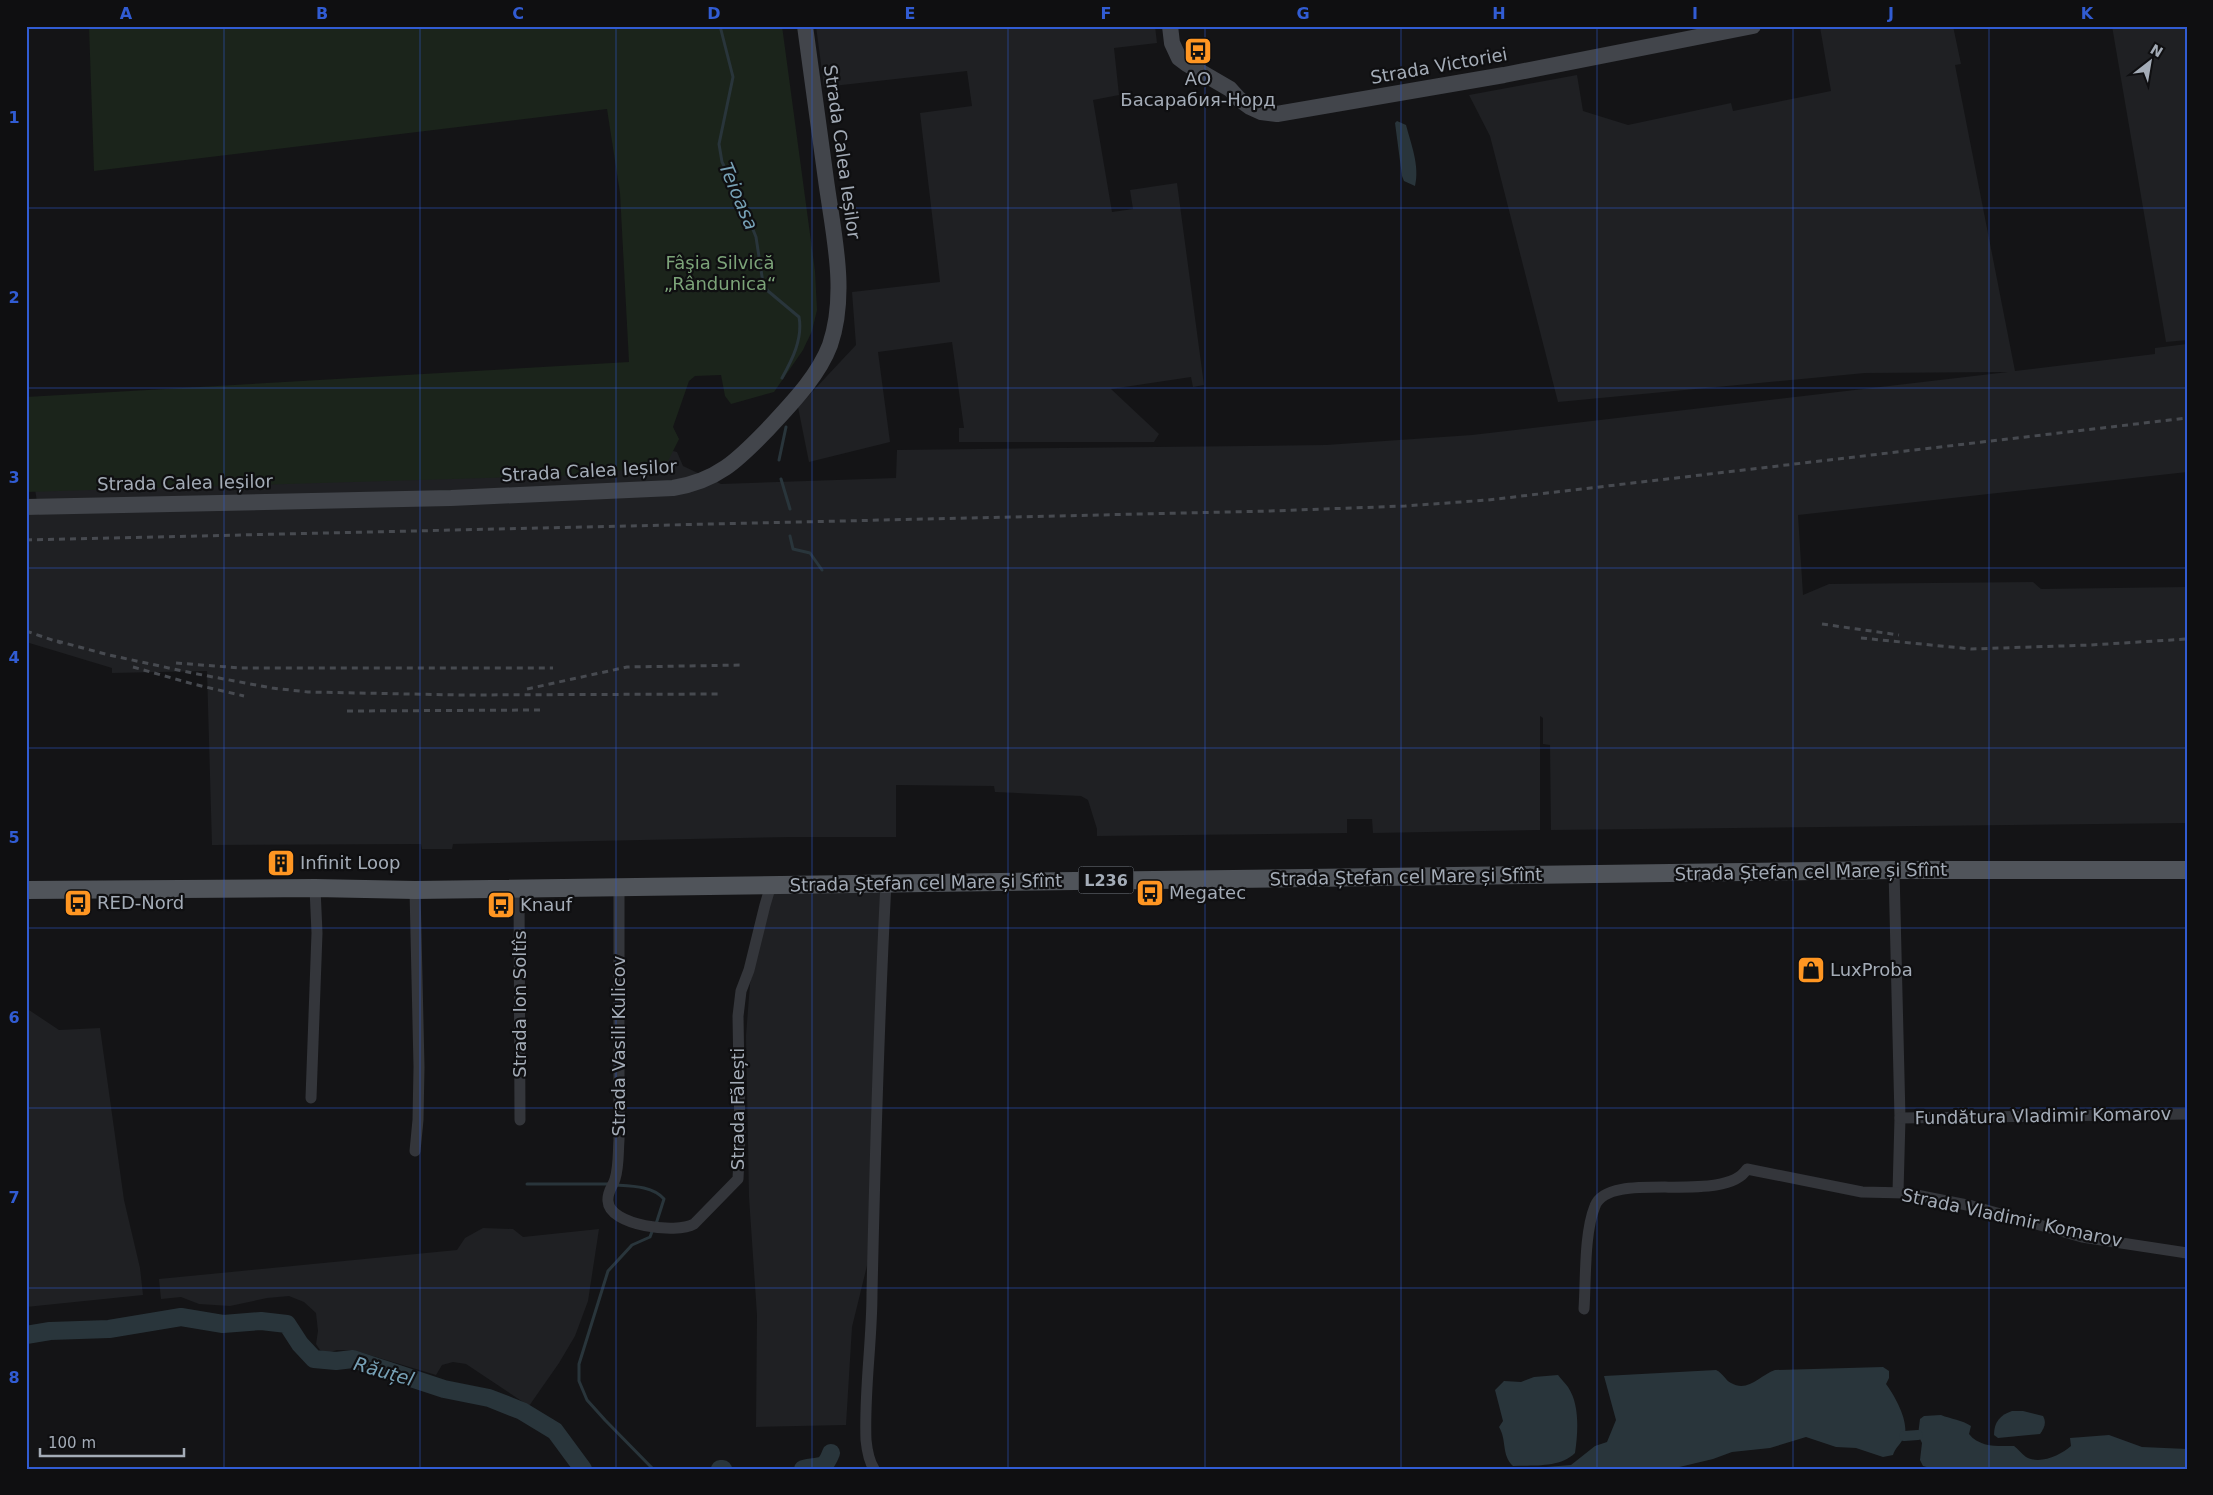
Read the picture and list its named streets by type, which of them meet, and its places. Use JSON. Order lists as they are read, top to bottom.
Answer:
{
  "streets": {
    "main road": ["Strada Ștefan cel Mare și Sfînt", "L236"],
    "street": [
      "Strada Victoriei",
      "Strada Calea Ieșilor",
      "Strada Ion Soltîs",
      "Strada Vasili Kulicov",
      "Strada Fălești",
      "Fundătura Vladimir Komarov",
      "Strada Vladimir Komarov"
    ]
  },
  "crossings": [
    ["Strada Ștefan cel Mare și Sfînt", "Strada Ion Soltîs"],
    ["Strada Ștefan cel Mare și Sfînt", "Strada Vasili Kulicov"],
    ["Strada Ștefan cel Mare și Sfînt", "Strada Fălești"],
    ["Strada Vasili Kulicov", "Strada Fălești"]
  ],
  "water": ["Teioasa", "Răuțel"],
  "parks": ["Fâşia Silvică „Rândunica“"],
  "places": {
    "bus stop": [
      "АО Басарабия-Норд",
      "Megatec",
      "RED-Nord",
      "Knauf"
    ],
    "building": ["Infinit Loop"],
    "shop": ["LuxProba"]
  },
  "scale_bar": "100 m",
  "north": "top right",
  "grid": {
    "columns": [
      "A",
      "B",
      "C",
      "D",
      "E",
      "F",
      "G",
      "H",
      "I",
      "J",
      "K"
    ],
    "rows": [
      "1",
      "2",
      "3",
      "4",
      "5",
      "6",
      "7",
      "8"
    ]
  }
}
